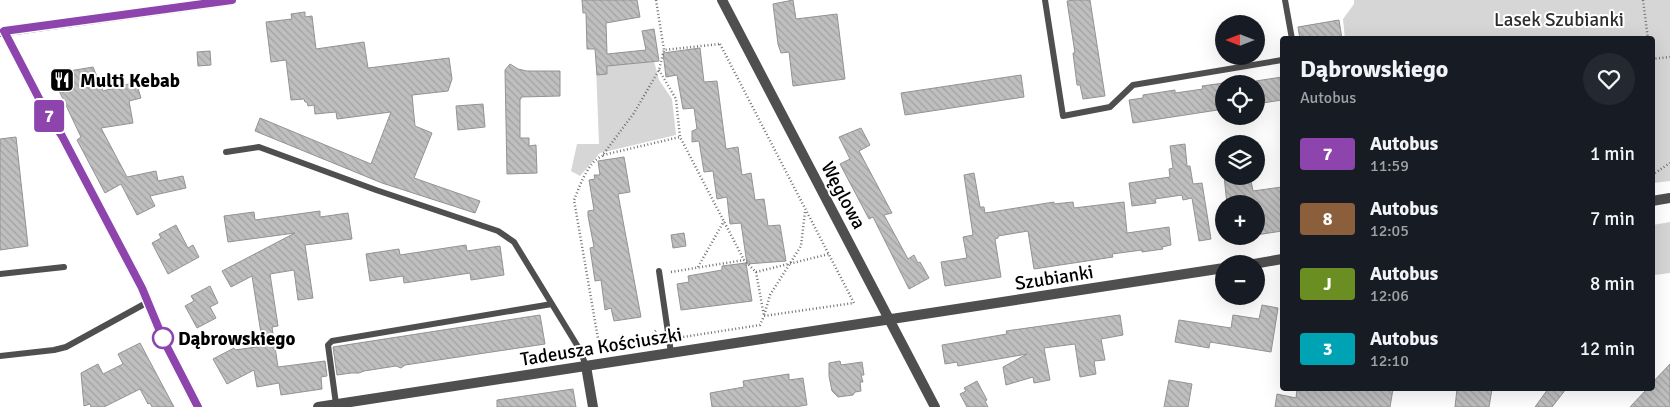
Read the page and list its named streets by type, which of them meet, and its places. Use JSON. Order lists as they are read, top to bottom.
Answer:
{
  "streets": {
    "street": ["Węglowa", "Szubianki", "Tadeusza Kościuszki"]
  },
  "crossings": [
    ["Węglowa", "Szubianki"],
    ["Węglowa", "Tadeusza Kościuszki"],
    ["Szubianki", "Tadeusza Kościuszki"]
  ],
  "parks": ["Lasek Szubianki"],
  "places": {
    "restaurant": ["Multi Kebab"],
    "other": ["Dąbrowskiego"]
  },
  "lines": ["bus line 7"],
  "north": "left",
  "page": {
    "on_map": "7",
    "map_buttons": ["+", "−"],
    "heading": ["Dąbrowskiego", "Autobus"],
    "list": [
      {
        "mark": "7",
        "name": "Autobus",
        "note": "11:59",
        "value": "1 min"
      },
      {
        "mark": "8",
        "name": "Autobus",
        "note": "12:05",
        "value": "7 min"
      },
      {
        "mark": "J",
        "name": "Autobus",
        "note": "12:06",
        "value": "8 min"
      },
      {
        "mark": "3",
        "name": "Autobus",
        "note": "12:10",
        "value": "12 min"
      }
    ]
  }
}
